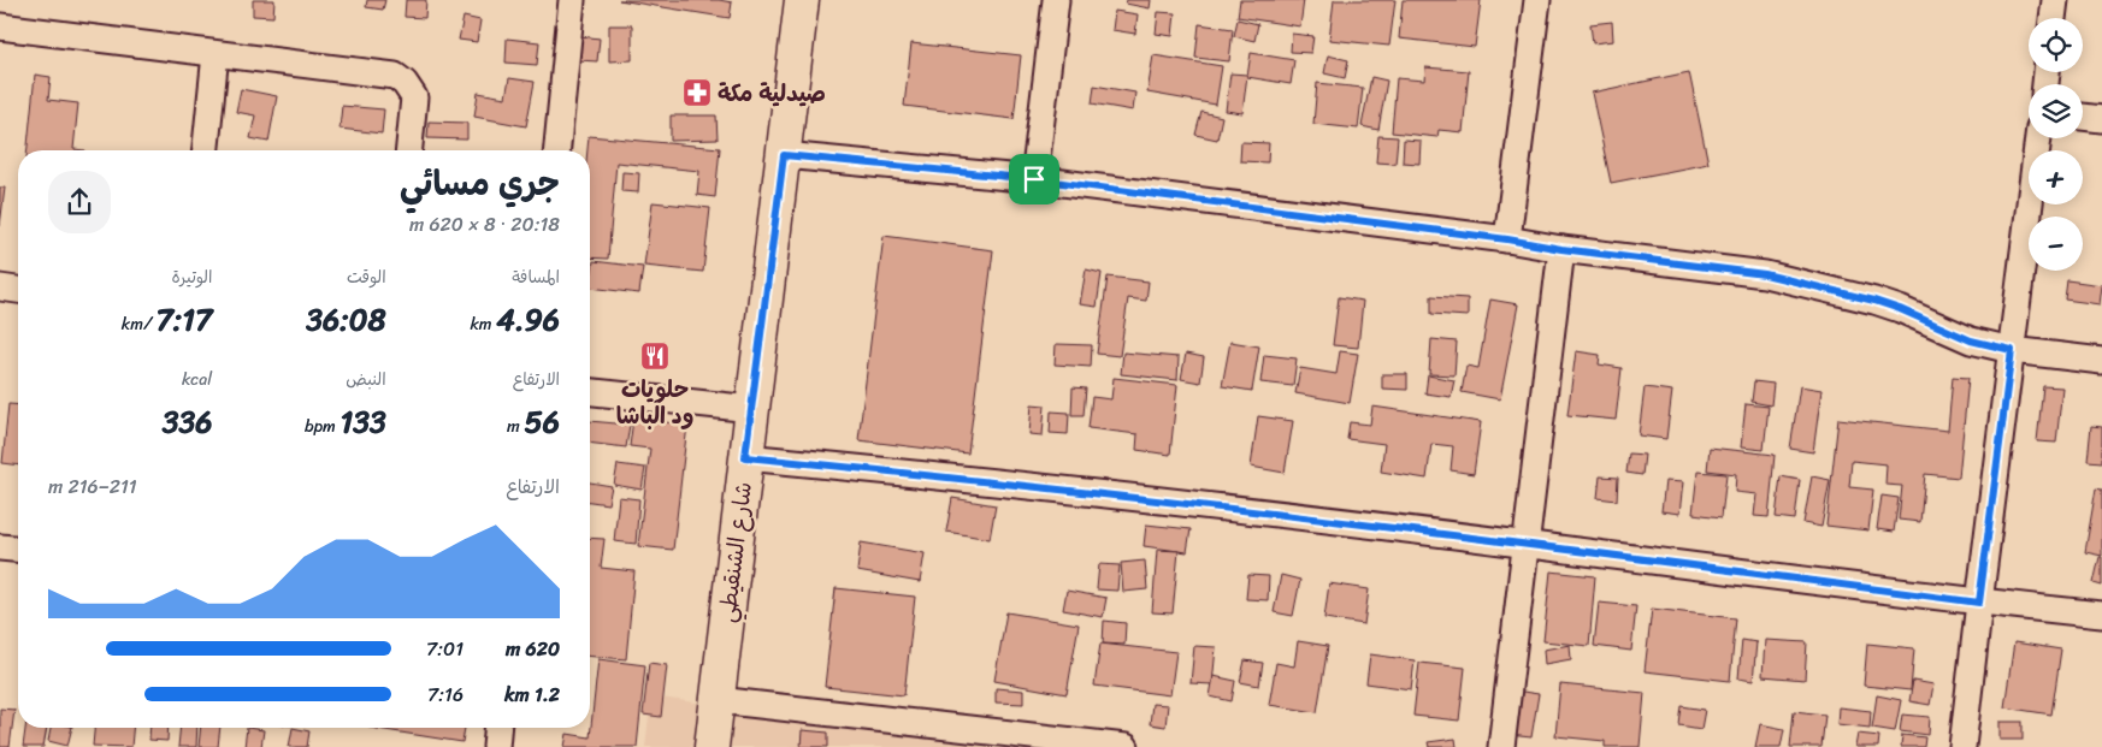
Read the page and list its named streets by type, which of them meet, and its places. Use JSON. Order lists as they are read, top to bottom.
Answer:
{
  "streets": {
    "street": ["شارع الشنقيطي"]
  },
  "places": {
    "pharmacy": ["صيدلية مكة"],
    "restaurant": ["حلويات ود الباشا"]
  },
  "page": {
    "map_buttons": ["+", "−"],
    "heading": ["جري مسائي", "20:18 · 8 × 620 m"],
    "stats": [
      ["المسافة", "4.96 km"],
      ["الوقت", "36:08"],
      ["الوتيرة", "7:17 /km"],
      ["الارتفاع", "56 m"],
      ["النبض", "133 bpm"],
      ["kcal", "336"]
    ],
    "chart": ["الارتفاع", "211–216 m"],
    "list": [
      {
        "name": "620 m",
        "note": "7:01"
      },
      {
        "name": "1.2 km",
        "note": "7:16"
      }
    ]
  }
}
